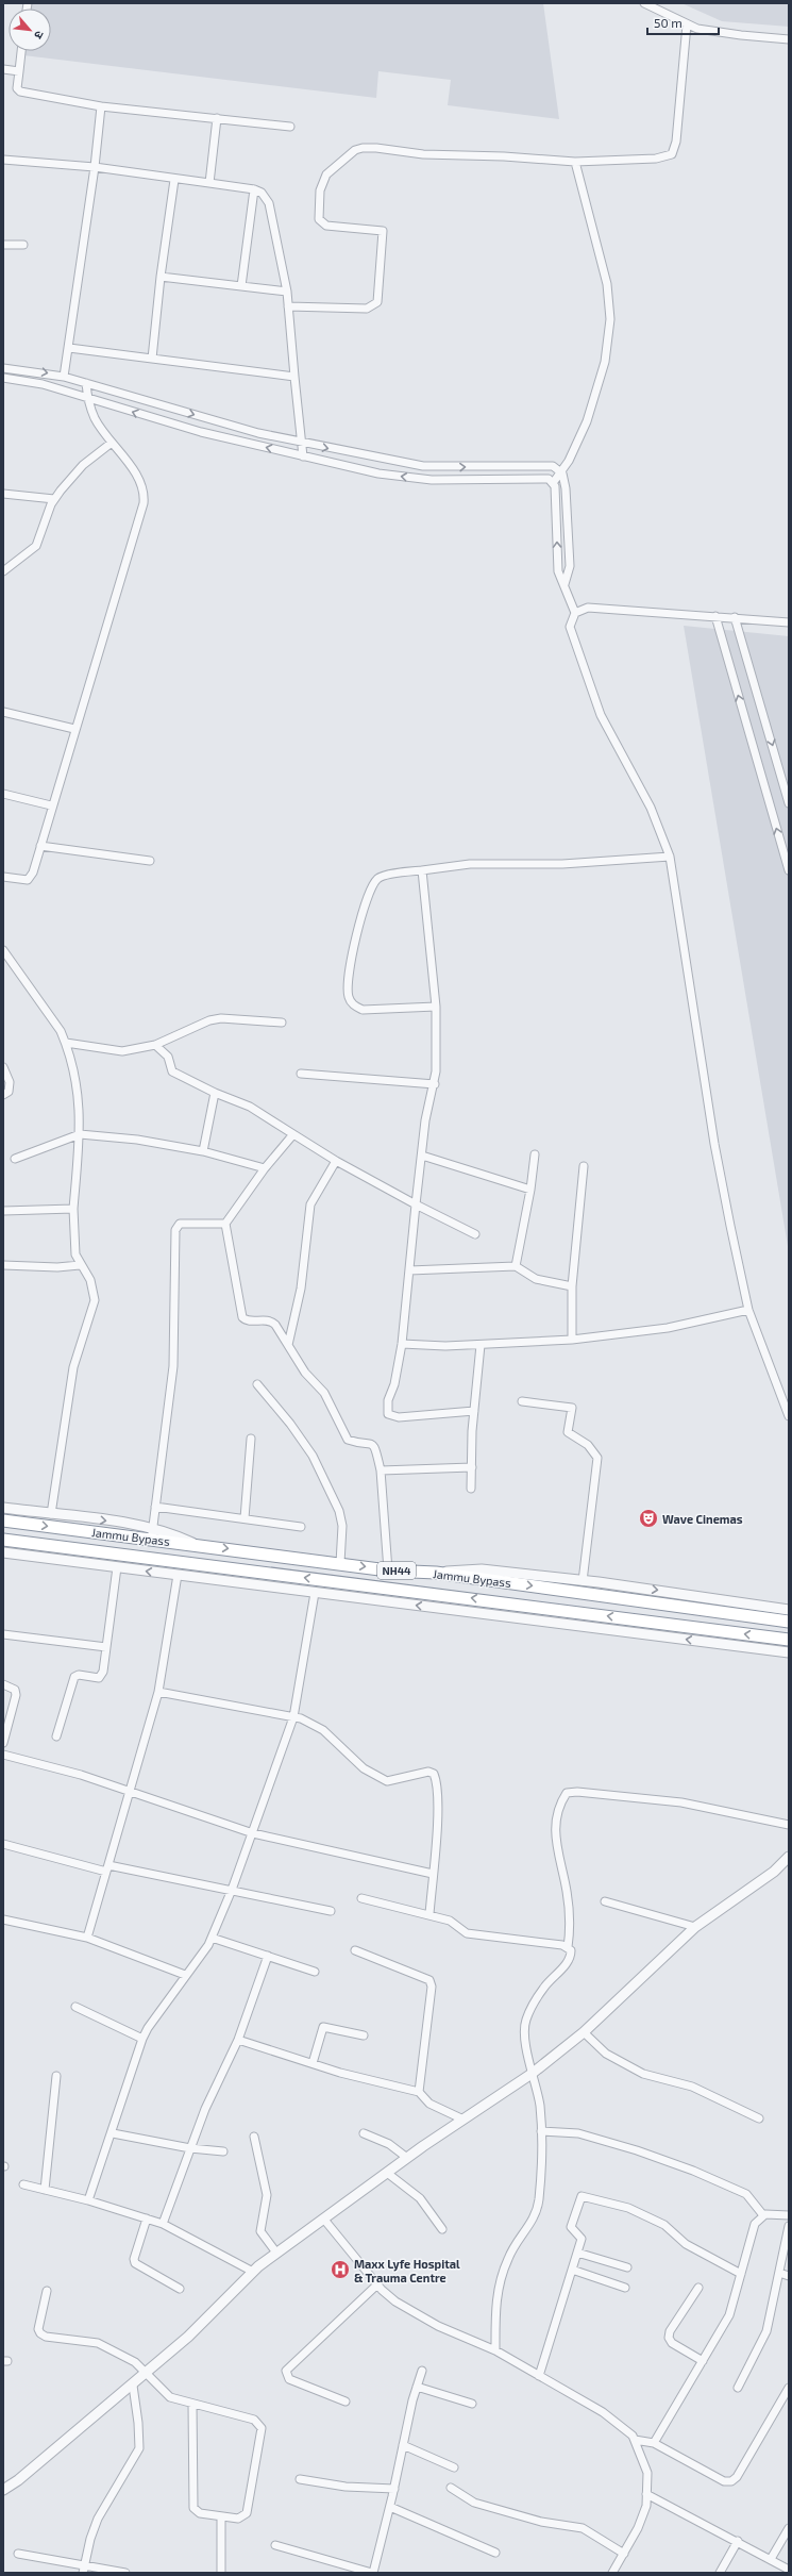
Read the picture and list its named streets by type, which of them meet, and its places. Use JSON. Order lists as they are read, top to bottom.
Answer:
{
  "streets": {
    "highway": ["Jammu Bypass", "NH44"]
  },
  "places": {
    "theatre": ["Wave Cinemas"],
    "hospital": ["Maxx Lyfe Hospital & Trauma Centre"]
  },
  "scale_bar": "50 m",
  "north": "bottom right"
}
